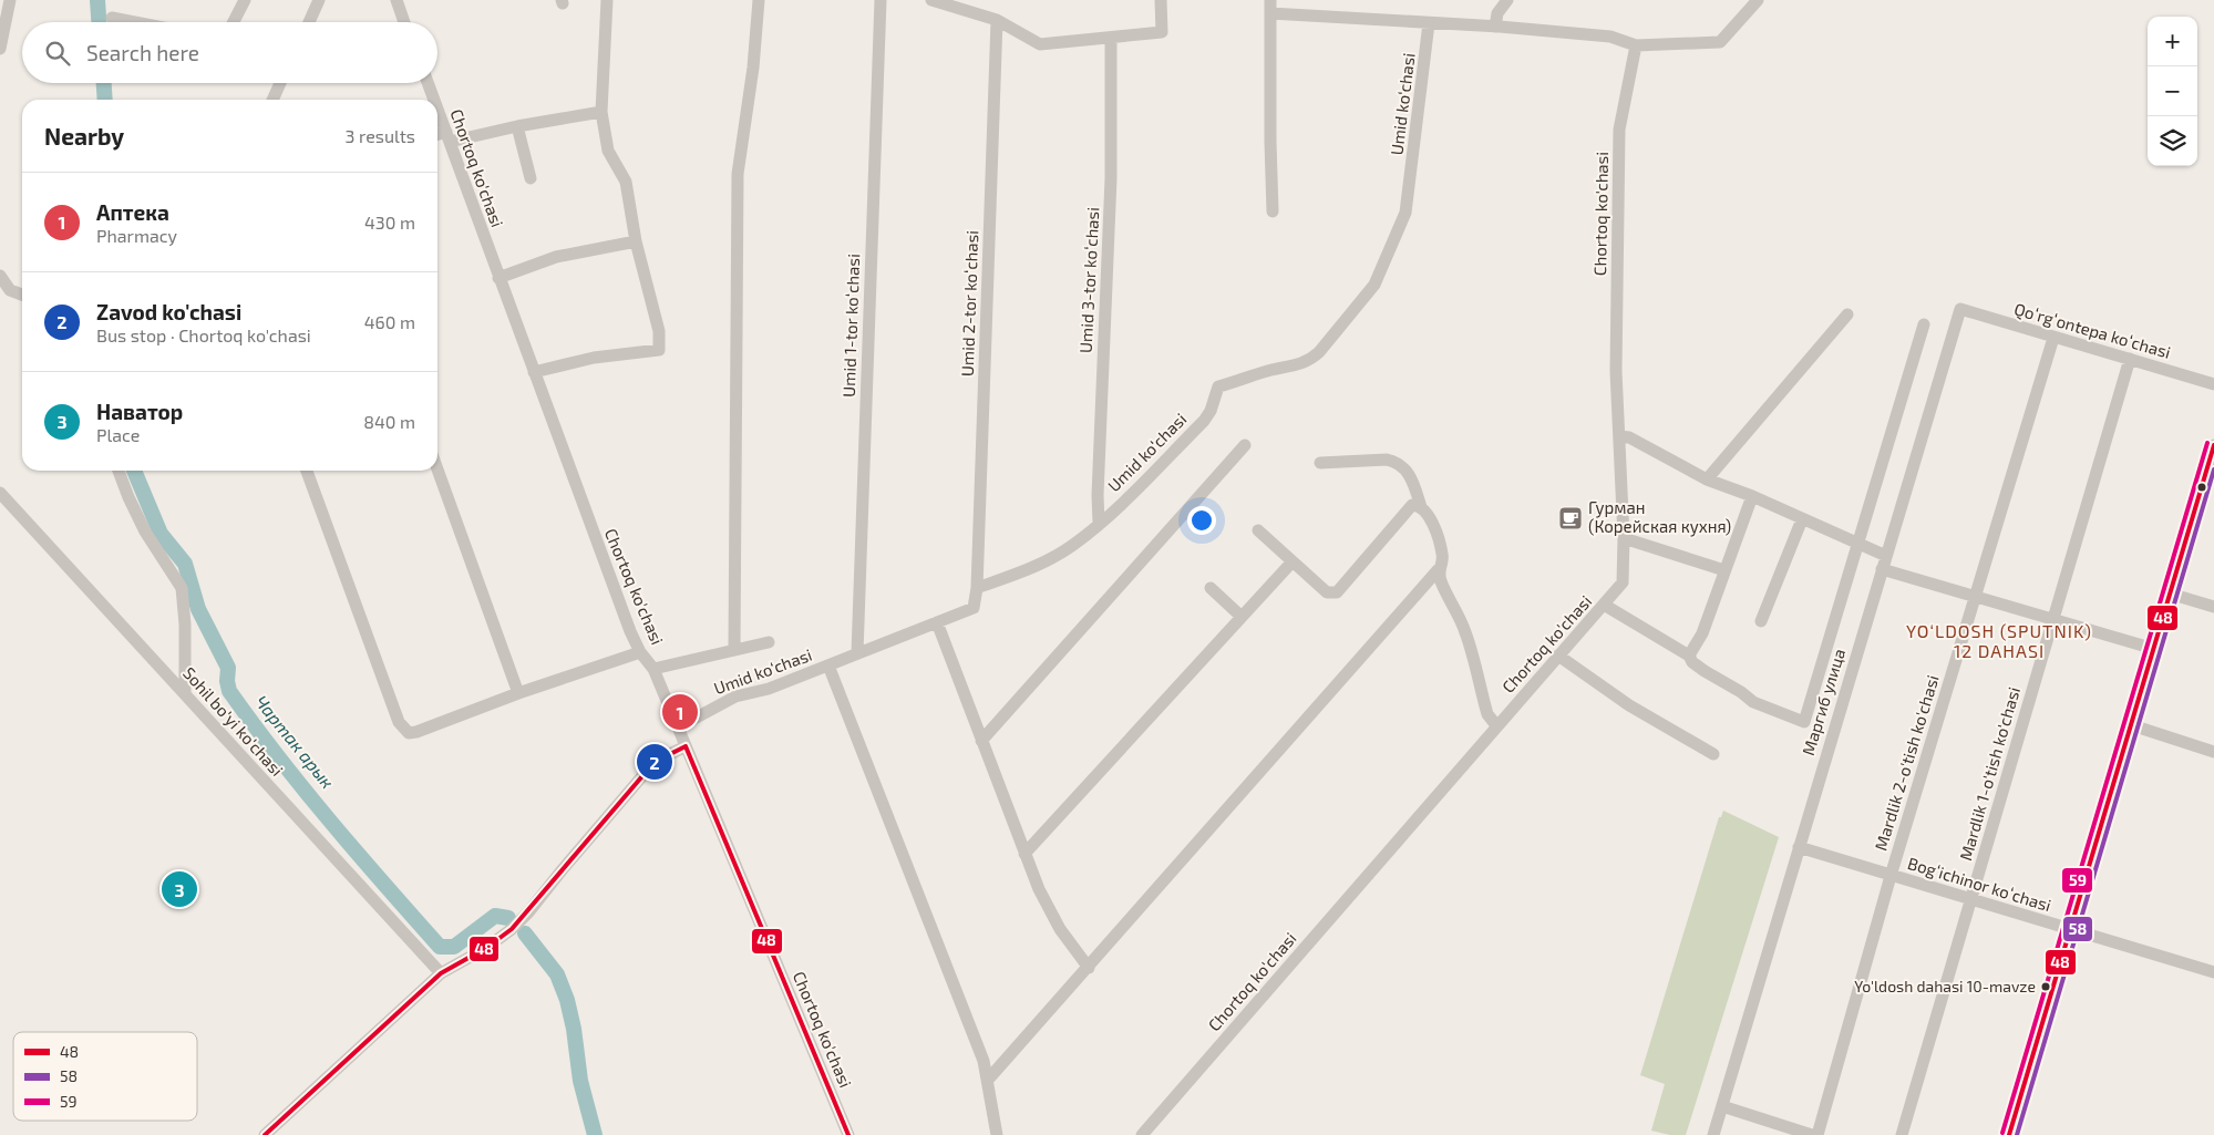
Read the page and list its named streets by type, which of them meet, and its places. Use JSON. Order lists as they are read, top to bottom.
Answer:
{
  "streets": {
    "street": [
      "Umid ko‘chasi",
      "Chortoq ko'chasi",
      "Umid 3-tor koʻchasi",
      "Umid 2-tor koʻchasi",
      "Umid 1-tor koʻchasi",
      "Qoʻrgʻontepa koʻchasi",
      "Маргиб улица",
      "Sohil bo'yi ko'chasi",
      "Mardlik 2-o'tish ko'chasi",
      "Mardlik 1-o'tish ko'chasi",
      "Bogʻichinor koʻchasi"
    ]
  },
  "crossings": [
    ["Umid ko‘chasi", "Chortoq ko'chasi"],
    ["Umid ko‘chasi", "Umid 3-tor koʻchasi"],
    ["Umid ko‘chasi", "Umid 2-tor koʻchasi"],
    ["Umid ko‘chasi", "Umid 1-tor koʻchasi"],
    ["Qoʻrgʻontepa koʻchasi", "Маргиб улица"],
    ["Qoʻrgʻontepa koʻchasi", "Mardlik 2-o'tish ko'chasi"],
    ["Qoʻrgʻontepa koʻchasi", "Mardlik 1-o'tish ko'chasi"],
    ["Маргиб улица", "Bogʻichinor koʻchasi"],
    ["Mardlik 2-o'tish ko'chasi", "Bogʻichinor koʻchasi"],
    ["Mardlik 1-o'tish ko'chasi", "Bogʻichinor koʻchasi"]
  ],
  "districts": ["YO‘LDOSH (SPUTNIK) 12 DAHASI"],
  "water": ["Чартак арык"],
  "places": {
    "cafe": ["Гурман (Корейская кухня)"],
    "other": ["Yo'ldosh dahasi 10-mavze"]
  },
  "lines": ["transit line 59", "transit line 48", "transit line 58"],
  "legend": ["48", "58", "59"],
  "page": {
    "map_buttons": ["+", "−"],
    "search": "Search here",
    "heading": ["Nearby", "3 results"],
    "list": [
      {
        "mark": "1",
        "name": "Аптека",
        "note": "Pharmacy",
        "value": "430 m"
      },
      {
        "mark": "2",
        "name": "Zavod ko'chasi",
        "note": "Bus stop · Chortoq ko'chasi",
        "value": "460 m"
      },
      {
        "mark": "3",
        "name": "Наватор",
        "note": "Place",
        "value": "840 m"
      }
    ],
    "pins": ["1", "2", "3"]
  }
}
